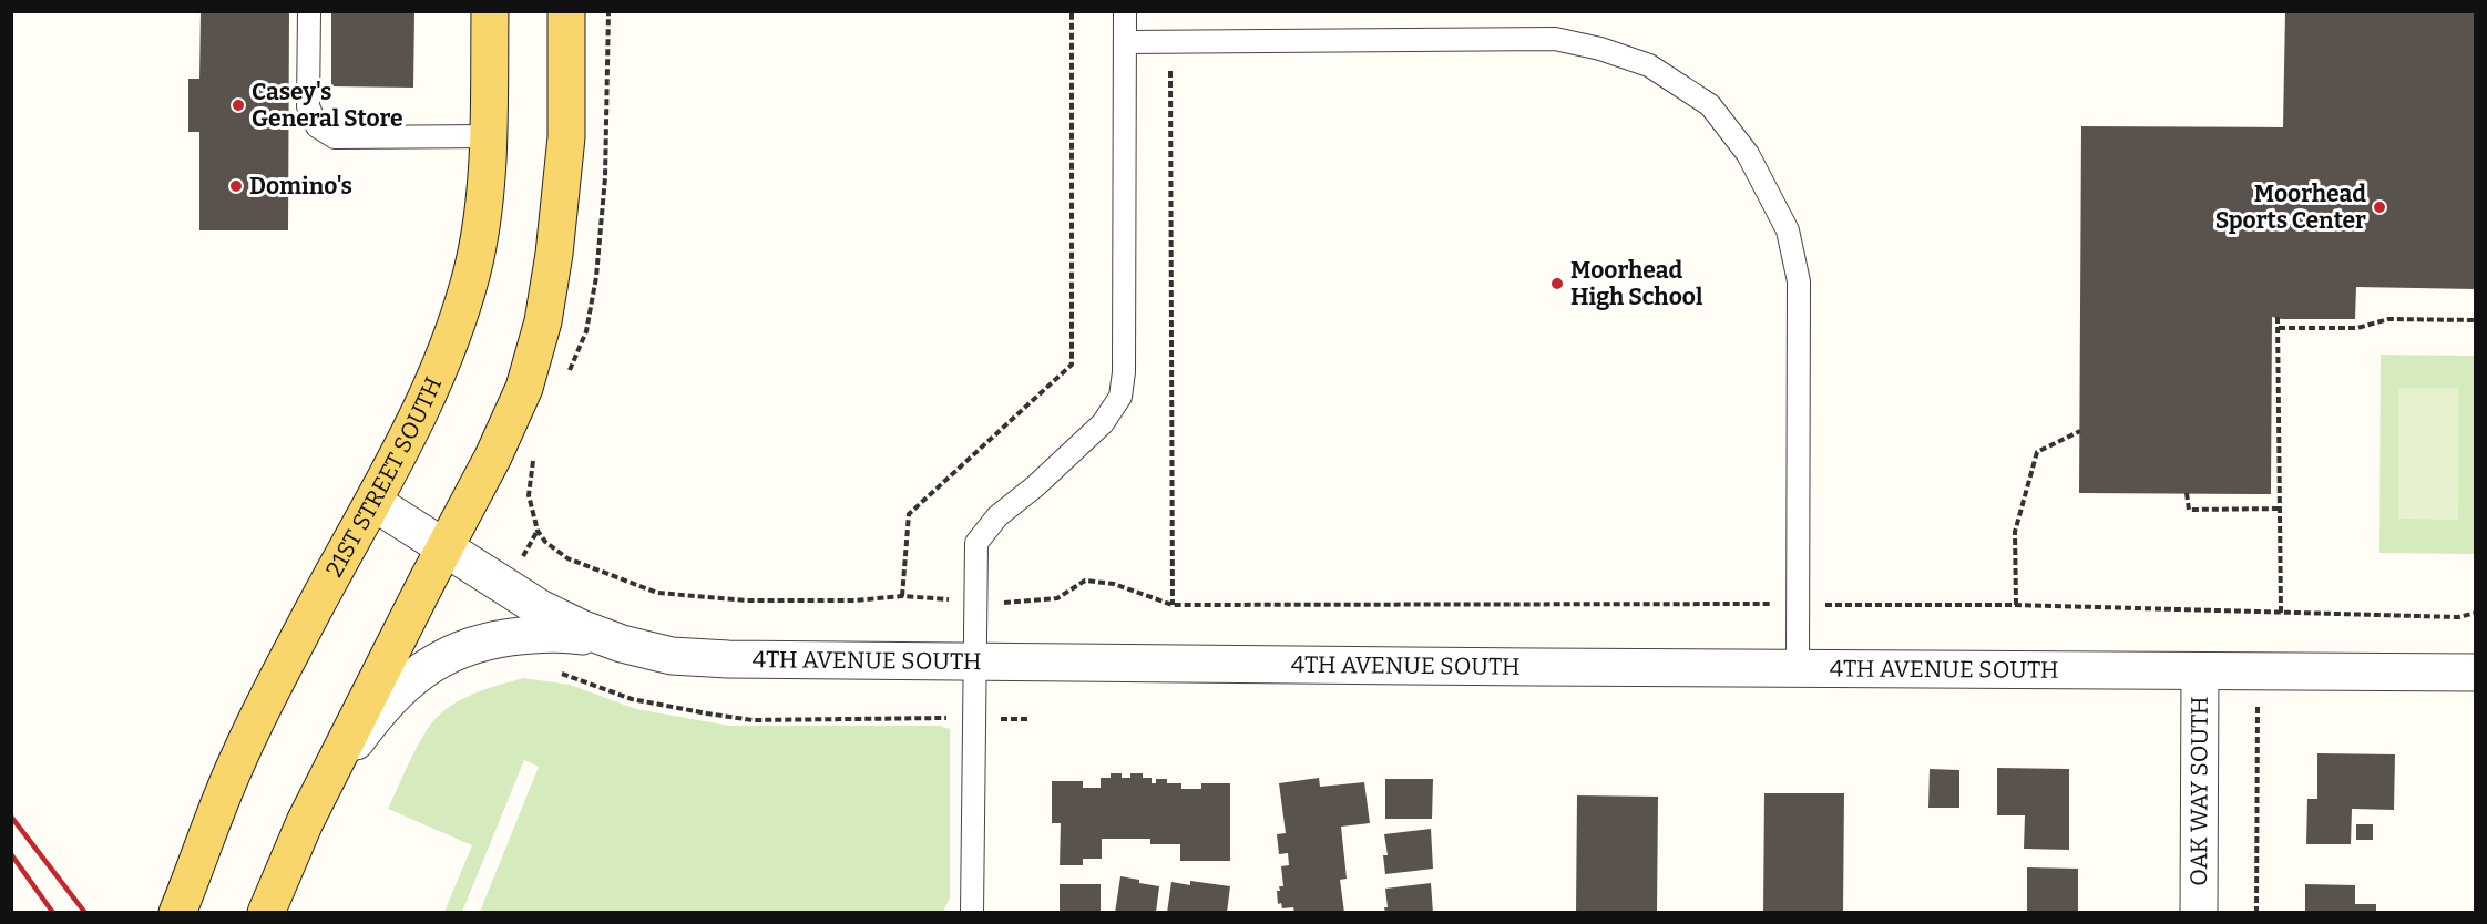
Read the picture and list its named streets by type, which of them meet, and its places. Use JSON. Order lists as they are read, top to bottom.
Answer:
{
  "streets": {
    "main road": ["21ST STREET SOUTH"],
    "street": ["4TH AVENUE SOUTH", "OAK WAY SOUTH"]
  },
  "crossings": [
    ["21ST STREET SOUTH", "4TH AVENUE SOUTH"],
    ["4TH AVENUE SOUTH", "OAK WAY SOUTH"]
  ],
  "places": [
    "Casey's General Store",
    "Domino's",
    "Moorhead Sports Center",
    "Moorhead High School"
  ]
}
